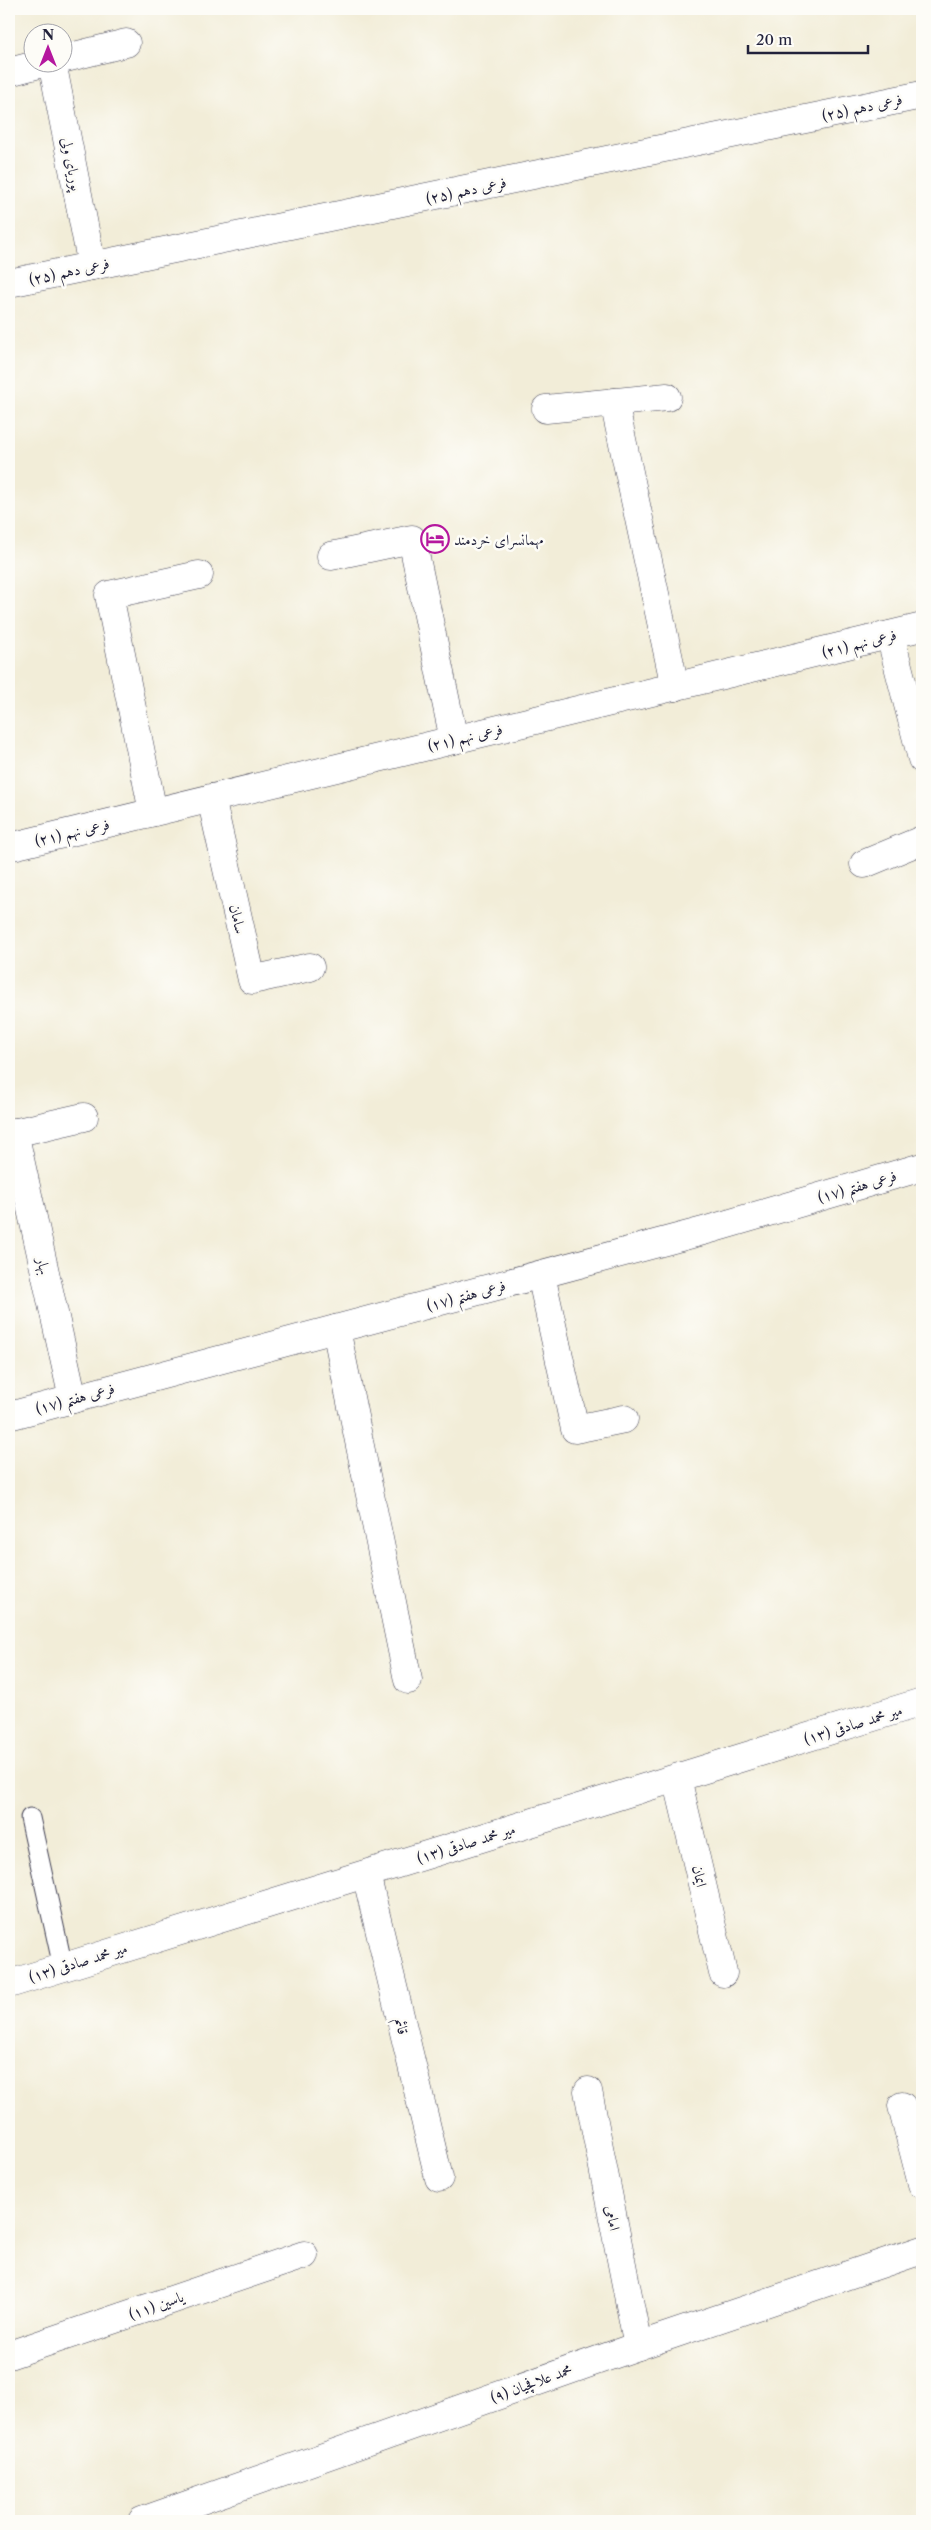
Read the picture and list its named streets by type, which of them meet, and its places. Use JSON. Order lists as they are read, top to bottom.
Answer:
{
  "streets": {
    "street": [
      "فرعی دهم (۲۵)",
      "پوریای ولی",
      "فرعی نهم (۲۱)",
      "سامان",
      "فرعی هفتم (۱۷)",
      "بهار",
      "میر محمد صادقی (۱۳)",
      "ایمان",
      "قائم",
      "امامی",
      "یاسین (۱۱)",
      "محمد علافچیان (۹)"
    ]
  },
  "crossings": [
    ["فرعی دهم (۲۵)", "پوریای ولی"],
    ["فرعی نهم (۲۱)", "سامان"],
    ["فرعی هفتم (۱۷)", "بهار"],
    ["میر محمد صادقی (۱۳)", "ایمان"],
    ["میر محمد صادقی (۱۳)", "قائم"],
    ["امامی", "محمد علافچیان (۹)"]
  ],
  "places": {
    "hotel": ["مهمانسرای خردمند"]
  },
  "scale_bar": "20 m",
  "north": "top"
}
